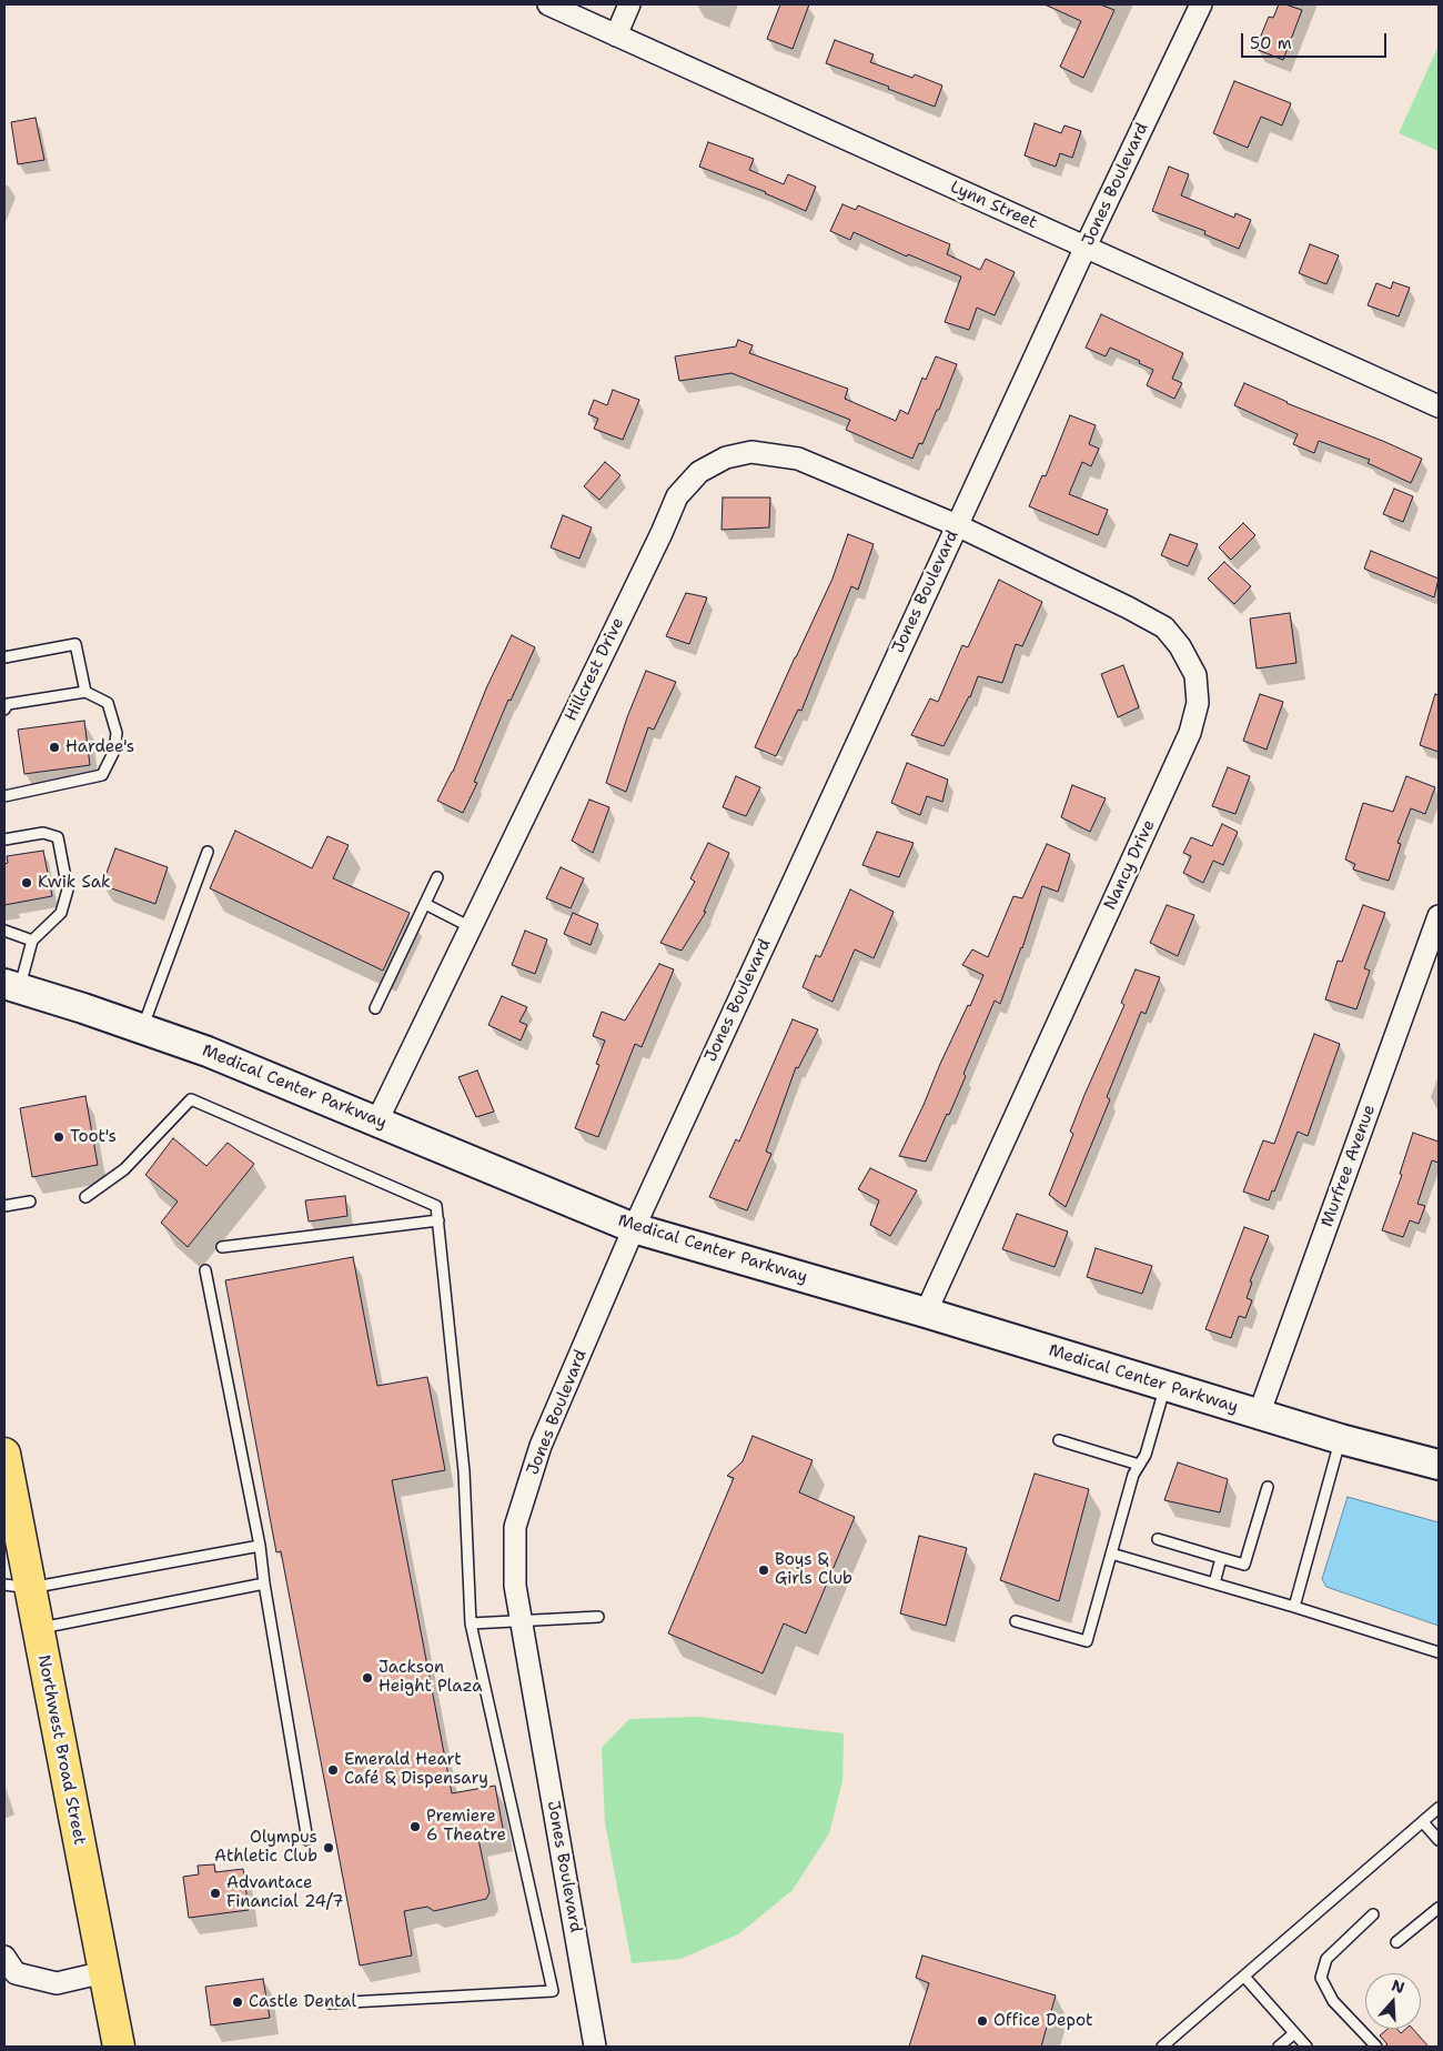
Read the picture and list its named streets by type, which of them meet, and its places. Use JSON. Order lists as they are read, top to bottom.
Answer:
{
  "streets": {
    "main road": ["Medical Center Parkway", "Northwest Broad Street"],
    "street": [
      "Jones Boulevard",
      "Lynn Street",
      "Hillcrest Drive",
      "Nancy Drive",
      "Murfree Avenue"
    ]
  },
  "crossings": [
    ["Jones Boulevard", "Lynn Street"],
    ["Jones Boulevard", "Hillcrest Drive"],
    ["Jones Boulevard", "Nancy Drive"],
    ["Jones Boulevard", "Medical Center Parkway"],
    ["Hillcrest Drive", "Nancy Drive"],
    ["Hillcrest Drive", "Medical Center Parkway"],
    ["Nancy Drive", "Medical Center Parkway"],
    ["Medical Center Parkway", "Murfree Avenue"]
  ],
  "places": [
    "Hardee's",
    "Kwik Sak",
    "Toot's",
    "Boys & Girls Club",
    "Jackson Height Plaza",
    "Emerald Heart Café & Dispensary",
    "Premiere 6 Theatre",
    "Olympus Athletic Club",
    "Advantace Financial 24/7",
    "Castle Dental",
    "Office Depot"
  ],
  "scale_bar": "50 m",
  "north": "top"
}
